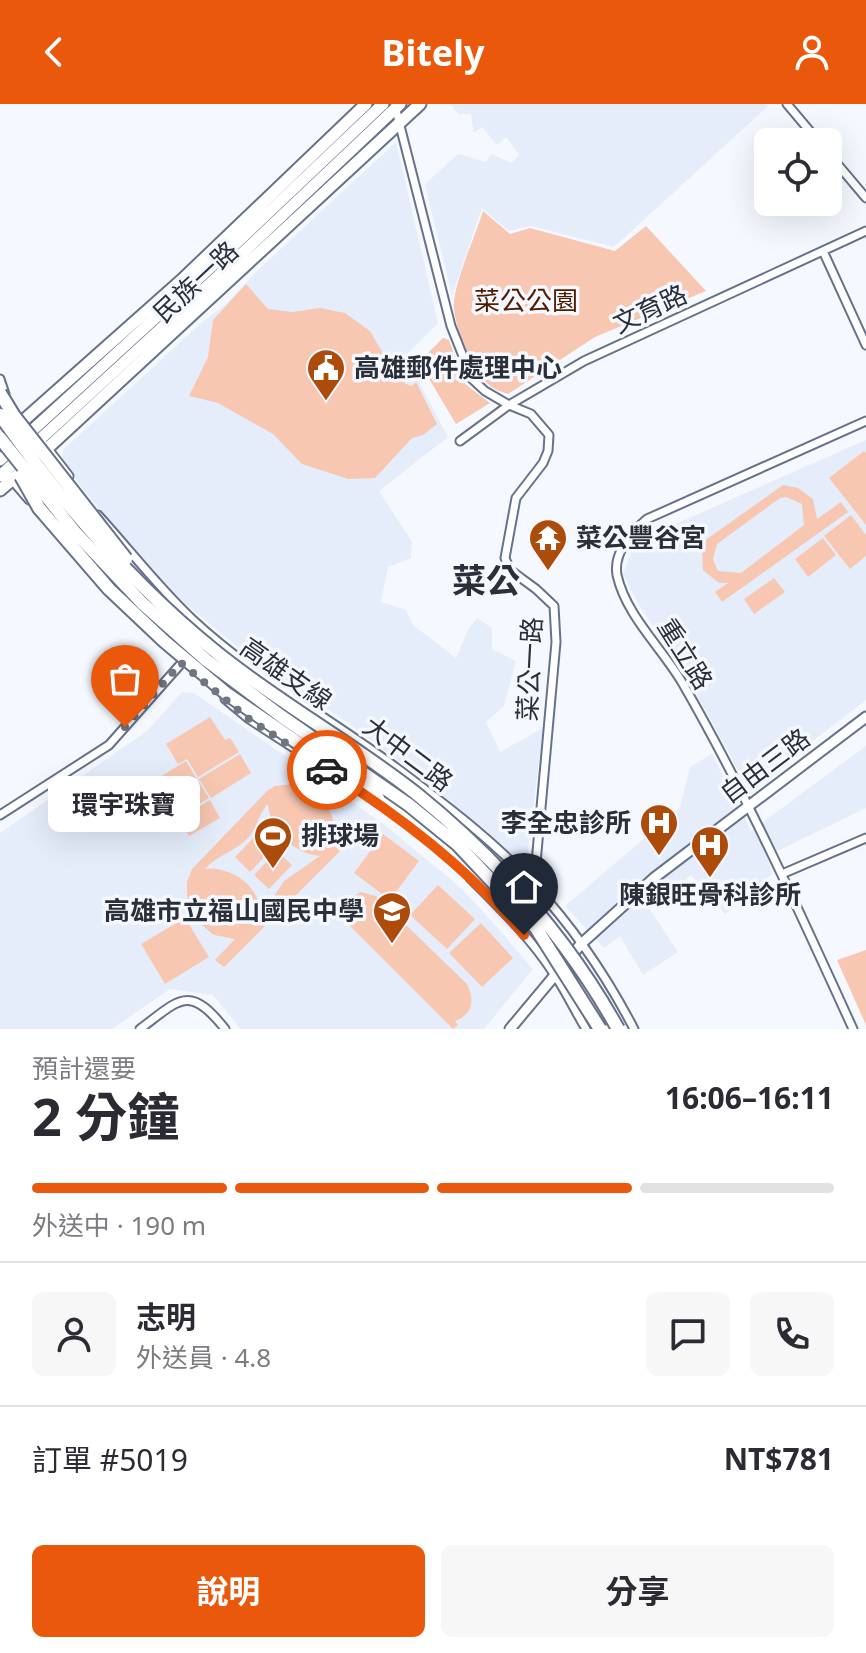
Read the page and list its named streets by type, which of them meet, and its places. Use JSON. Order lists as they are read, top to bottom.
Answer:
{
  "streets": {
    "highway": ["高雄支線"],
    "main road": ["民族一路"],
    "street": [
      "文育路",
      "重立路",
      "菜公一路",
      "大中二路",
      "自由三路"
    ]
  },
  "crossings": [
    ["民族一路", "菜公一路"],
    ["民族一路", "高雄支線"],
    ["民族一路", "大中二路"],
    ["文育路", "菜公一路"],
    ["重立路", "自由三路"],
    ["菜公一路", "大中二路"],
    ["大中二路", "自由三路"]
  ],
  "districts": ["菜公"],
  "parks": ["菜公公園"],
  "places": {
    "public building": ["高雄郵件處理中心"],
    "temple": ["菜公豐谷宮"],
    "other": ["環宇珠寶"],
    "hospital": ["李全忠診所", "陳銀旺骨科診所"],
    "sports": ["排球場"],
    "school or university": ["高雄市立福山國民中學"]
  },
  "page": {
    "header": "Bitely",
    "bubble": "環宇珠寶",
    "heading": ["2 分鐘", "預計還要", "16:06–16:11"],
    "panel": [
      "志明",
      "外送員 · 4.8",
      "訂單 #5019",
      "NT$781"
    ],
    "bar": "外送中 · 190 m",
    "buttons": ["說明", "分享"]
  }
}
